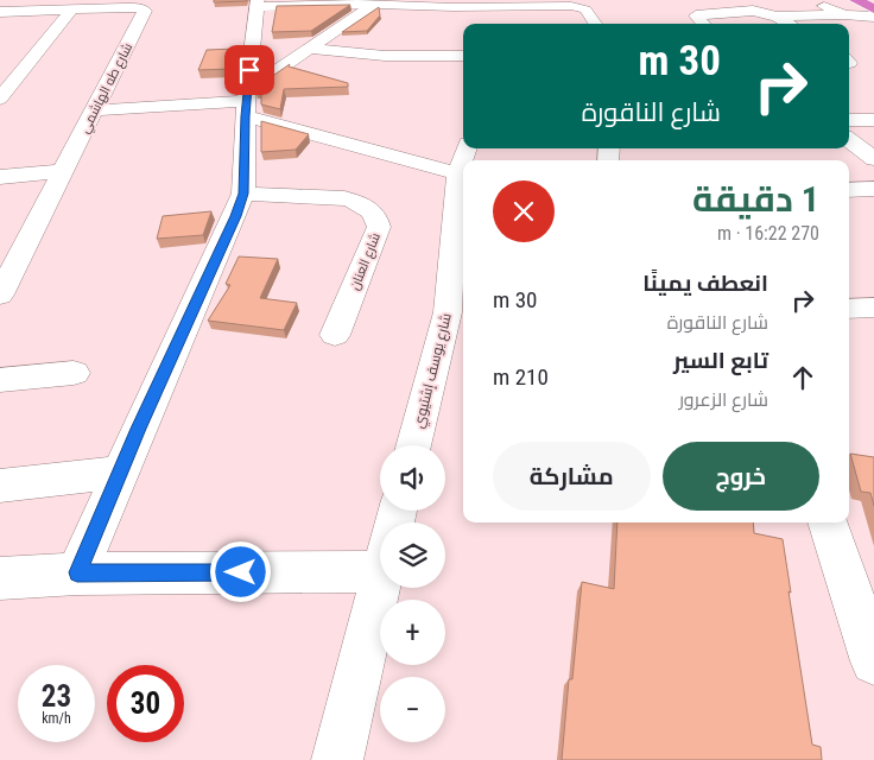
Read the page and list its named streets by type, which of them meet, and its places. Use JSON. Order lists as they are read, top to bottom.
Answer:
{
  "streets": {
    "street": ["شارع طه الهاشمي", "شارع العنان", "شارع يوسف إشتيوي"]
  },
  "page": {
    "turn": ["30 m", "شارع الناقورة"],
    "heading": ["1 دقيقة", "270 m · 16:22"],
    "list": [
      {
        "name": "انعطف يمينًا",
        "note": "شارع الناقورة",
        "value": "30 m"
      },
      {
        "name": "تابع السير",
        "note": "شارع الزعرور",
        "value": "210 m"
      }
    ],
    "buttons": ["خروج", "مشاركة"],
    "map_buttons": ["+", "−"],
    "speed": "23 km/h",
    "limit": "30"
  }
}
